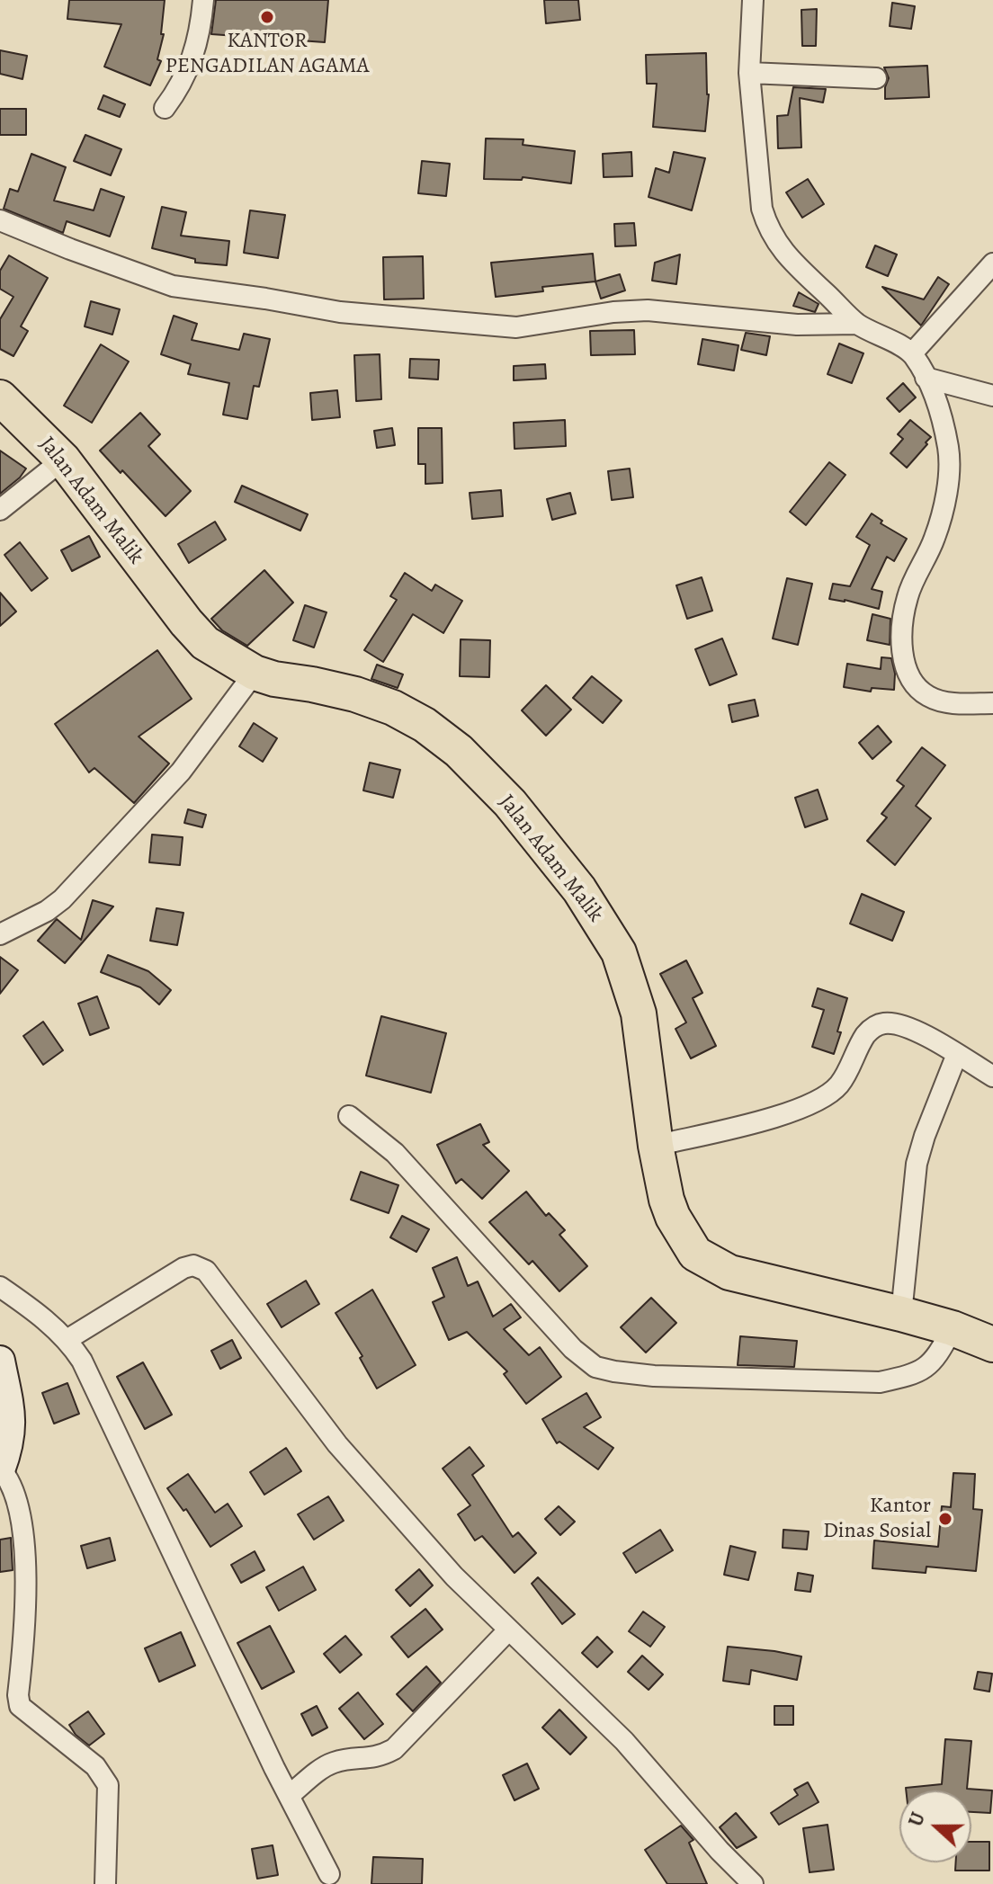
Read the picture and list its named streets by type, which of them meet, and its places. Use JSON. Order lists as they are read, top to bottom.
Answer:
{
  "streets": {
    "highway": ["Jalan Adam Malik"]
  },
  "places": ["KANTOR PENGADILAN AGAMA", "Kantor Dinas Sosial"],
  "north": "left"
}
